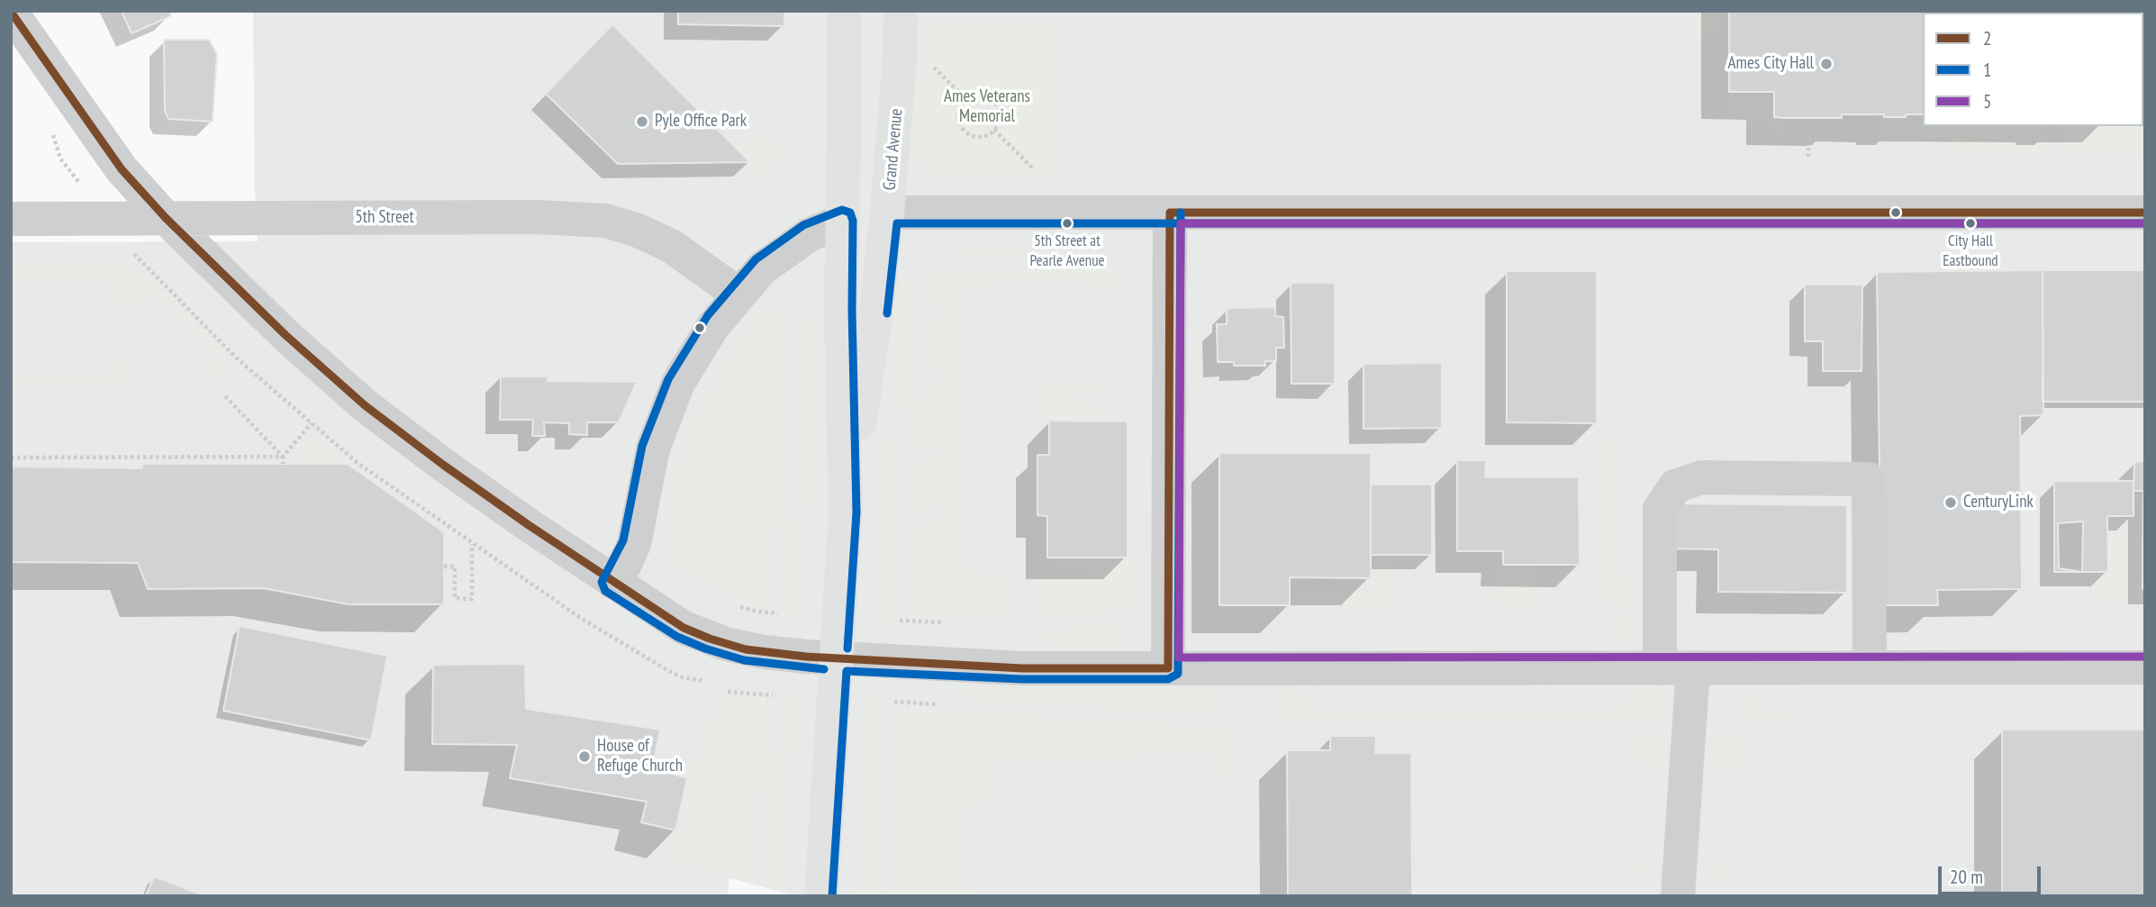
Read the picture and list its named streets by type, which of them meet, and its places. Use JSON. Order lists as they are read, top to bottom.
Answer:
{
  "streets": {
    "main road": ["Grand Avenue"],
    "street": ["5th Street"]
  },
  "parks": ["Ames Veterans Memorial"],
  "places": [
    "Ames City Hall",
    "Pyle Office Park",
    "5th Street at Pearle Avenue",
    "City Hall Eastbound",
    "CenturyLink",
    "House of Refuge Church"
  ],
  "lines": ["transit line 2", "transit line 1", "transit line 5"],
  "legend": ["2", "1", "5"],
  "scale_bar": "20 m"
}
